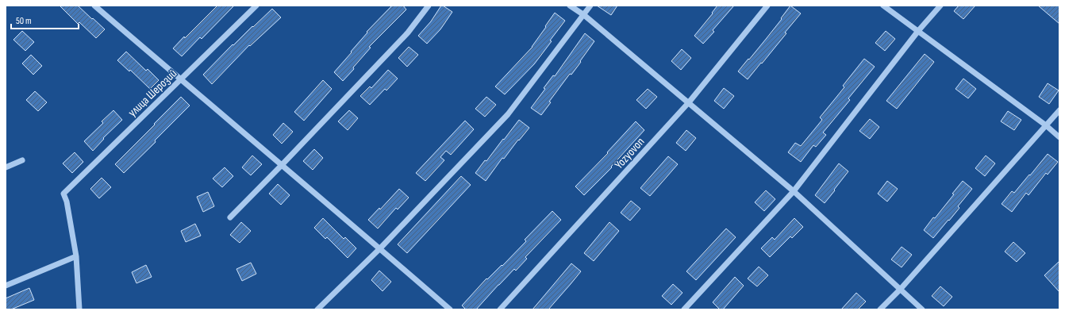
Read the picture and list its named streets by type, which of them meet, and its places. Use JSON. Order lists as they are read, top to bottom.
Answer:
{
  "streets": {
    "street": ["улица Шерозий", "Yozyovon"]
  },
  "scale_bar": "50 m"
}
